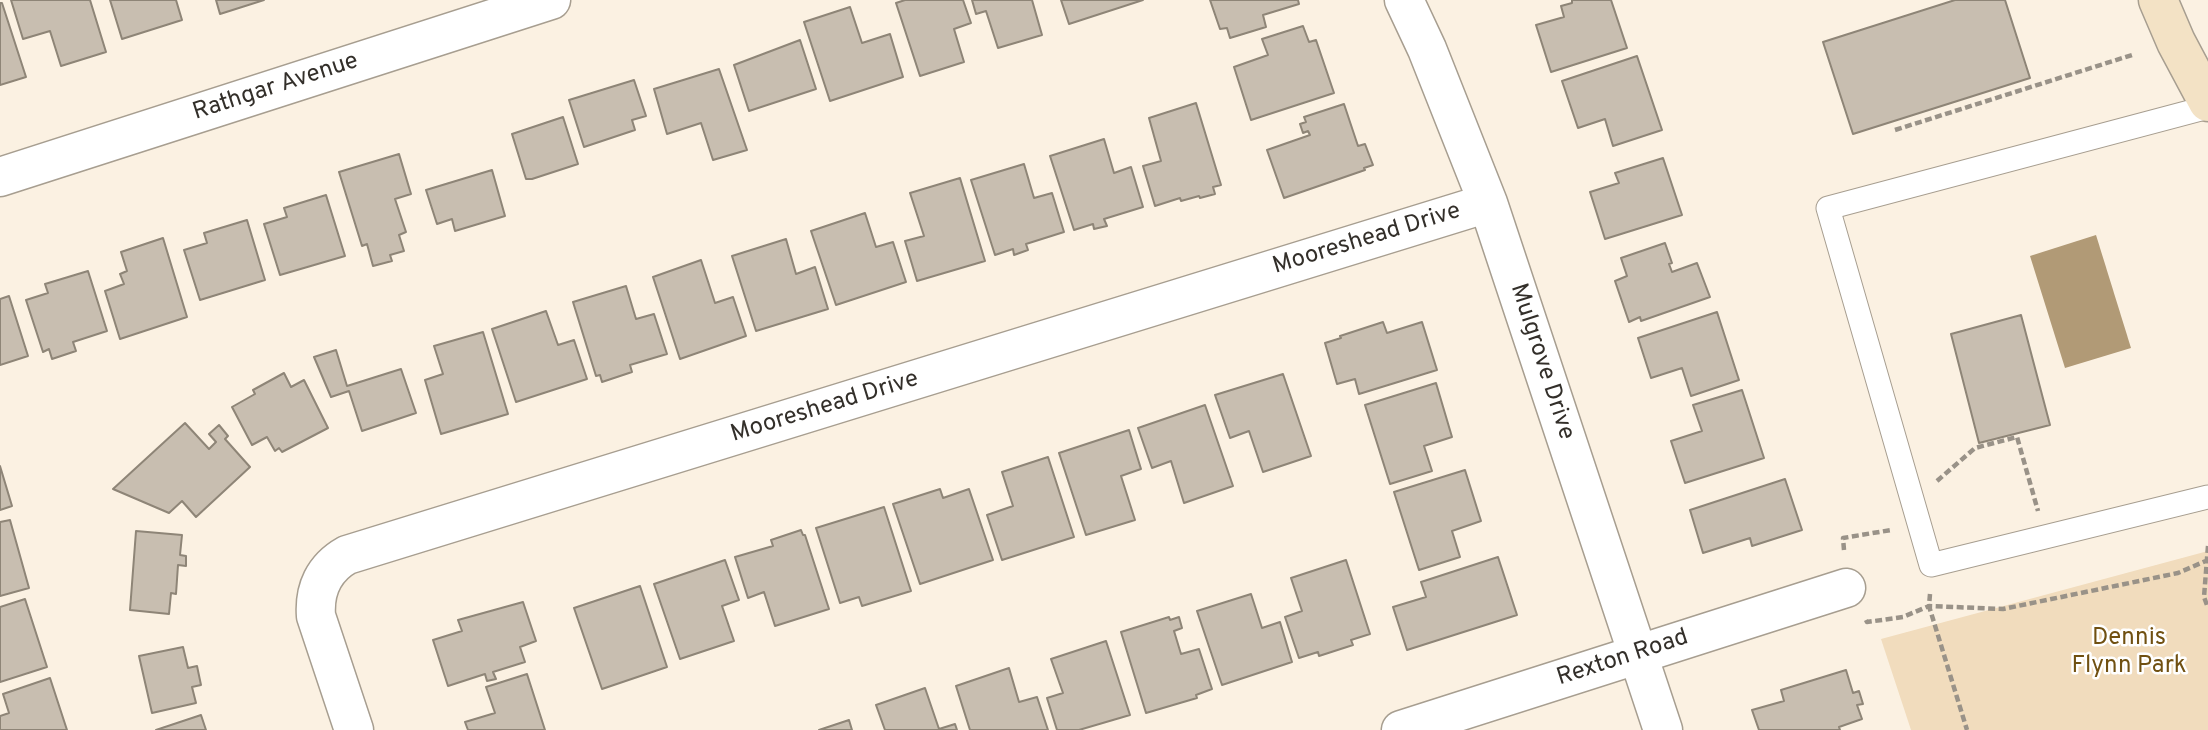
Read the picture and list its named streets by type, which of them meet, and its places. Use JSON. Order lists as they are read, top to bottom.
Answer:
{
  "streets": {
    "street": [
      "Rathgar Avenue",
      "Mooreshead Drive",
      "Mulgrove Drive",
      "Rexton Road"
    ]
  },
  "crossings": [
    ["Mooreshead Drive", "Mulgrove Drive"],
    ["Mulgrove Drive", "Rexton Road"]
  ],
  "parks": ["Dennis Flynn Park"]
}
